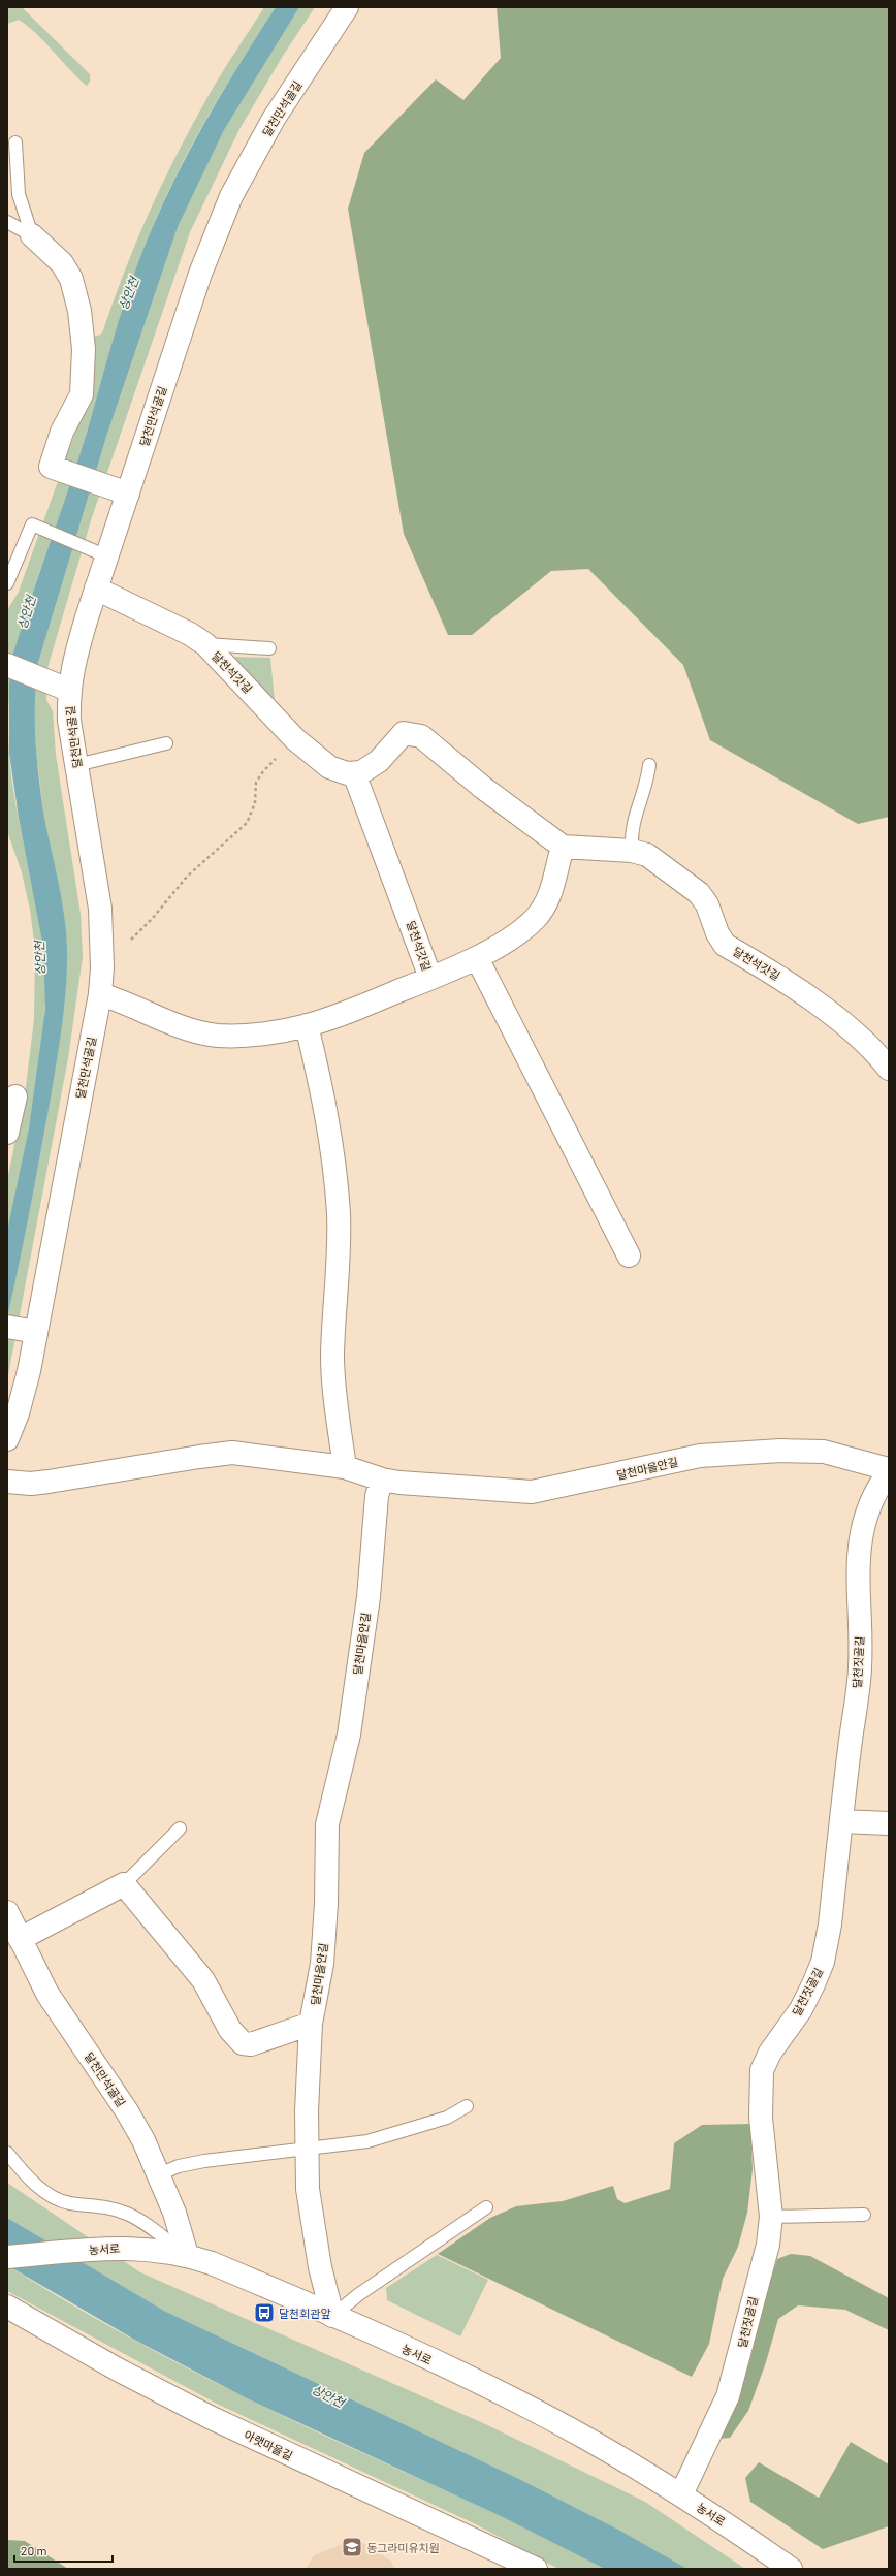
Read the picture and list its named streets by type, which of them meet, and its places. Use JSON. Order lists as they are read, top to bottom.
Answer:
{
  "streets": {
    "street": [
      "달천만석골길",
      "달천석갓길",
      "달천마을안길",
      "달천짓골길",
      "농서로",
      "아랫마을길"
    ]
  },
  "crossings": [
    ["달천만석골길", "달천석갓길"],
    ["달천만석골길", "농서로"],
    ["달천마을안길", "달천짓골길"],
    ["달천마을안길", "농서로"],
    ["달천짓골길", "농서로"]
  ],
  "water": ["상안천"],
  "places": {
    "bus stop": ["달천회관앞"],
    "school or university": ["동그라미유치원"]
  },
  "scale_bar": "20 m"
}
